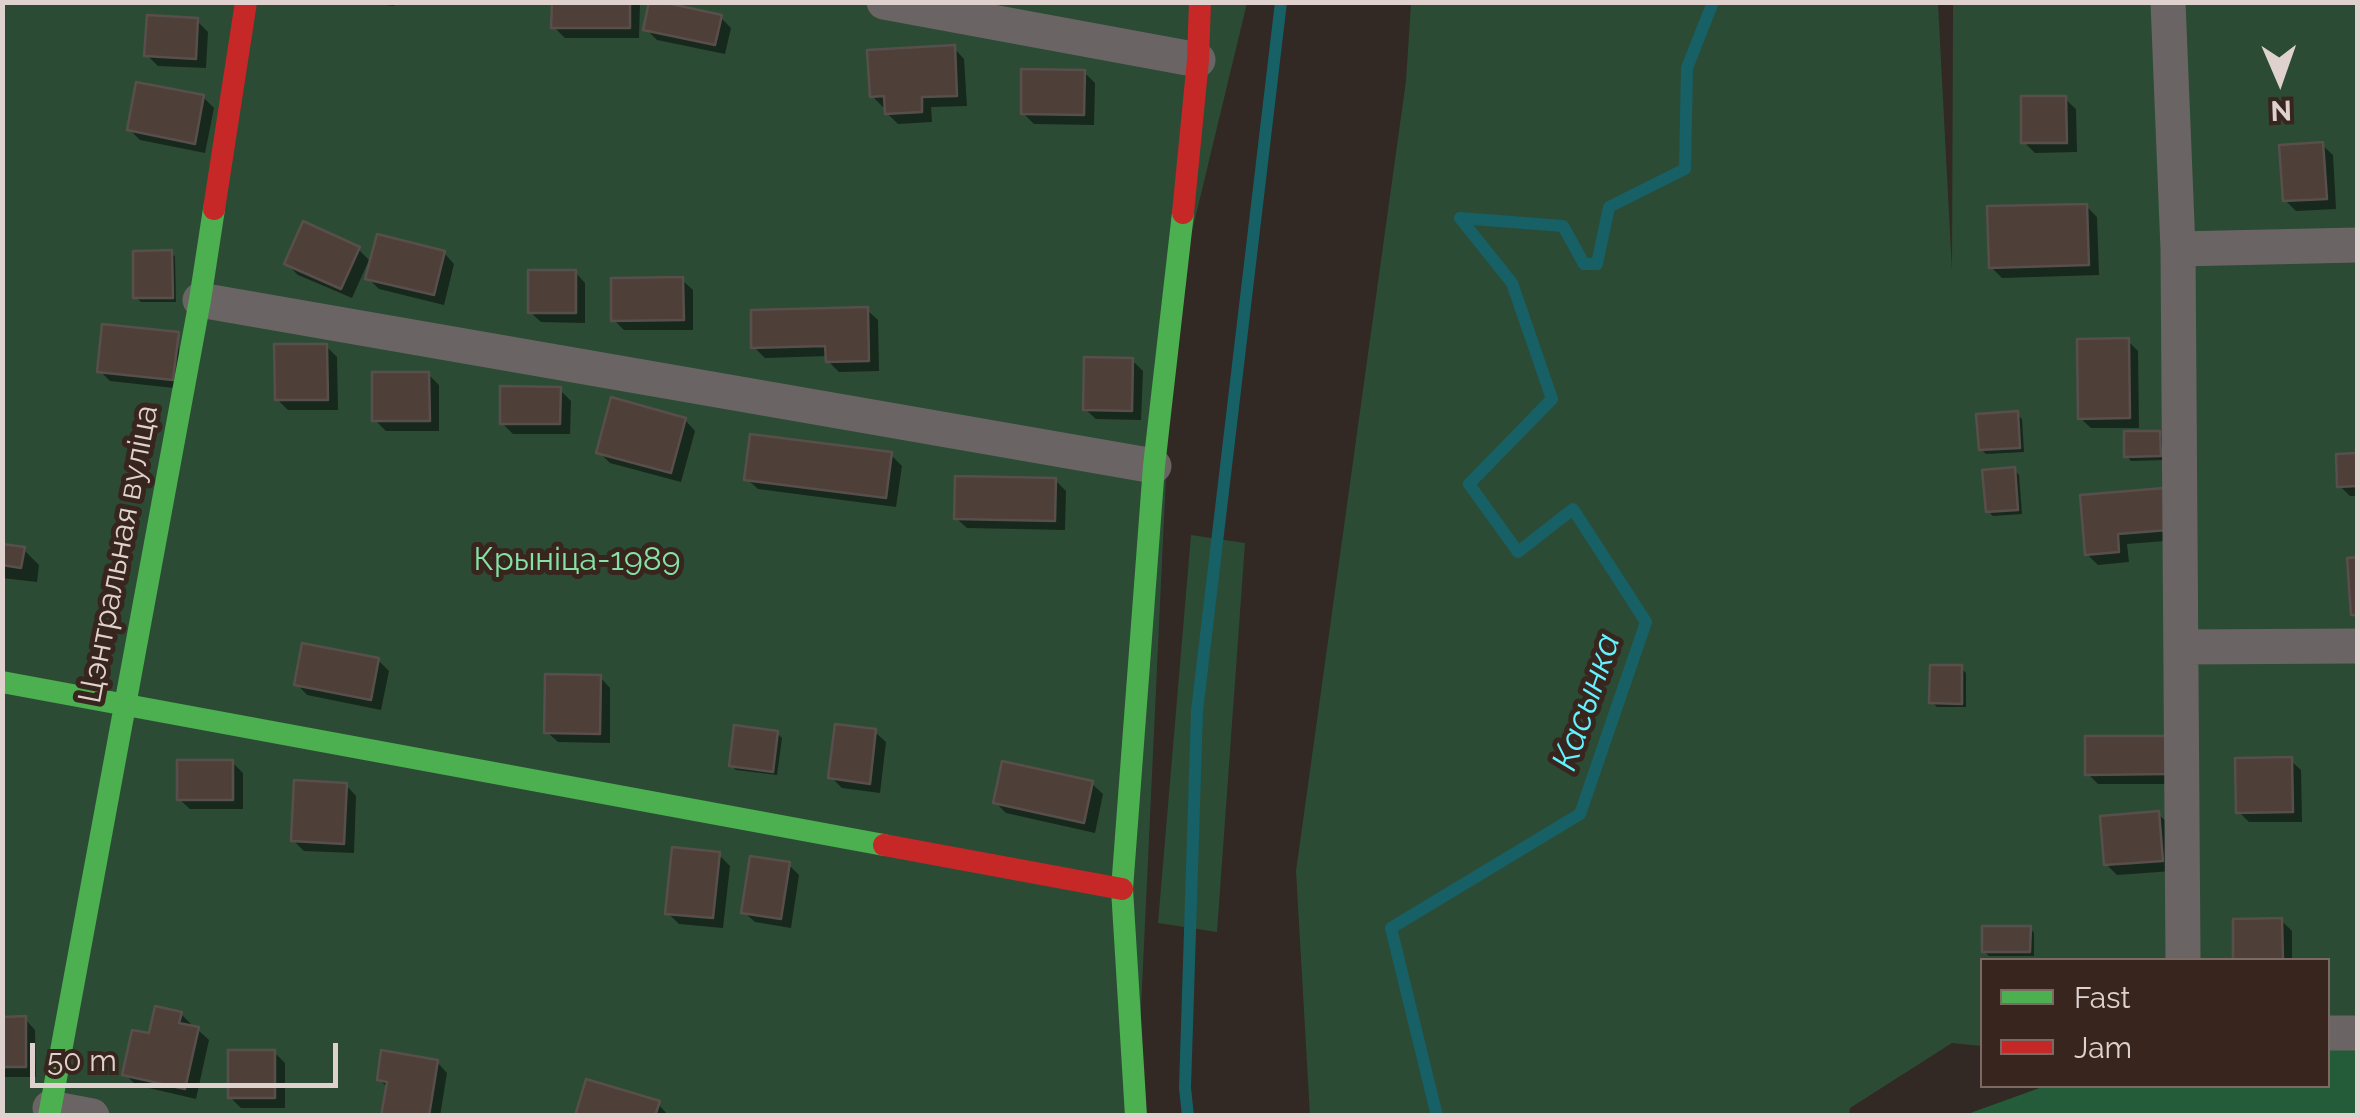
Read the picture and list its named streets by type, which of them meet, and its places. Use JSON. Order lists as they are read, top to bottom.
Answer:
{
  "streets": {
    "street": ["Цэнтральная вуліца"]
  },
  "water": ["Касынка"],
  "parks": ["Крыніца-1989"],
  "legend": ["Fast", "Jam"],
  "scale_bar": "50 m",
  "north": "bottom"
}
